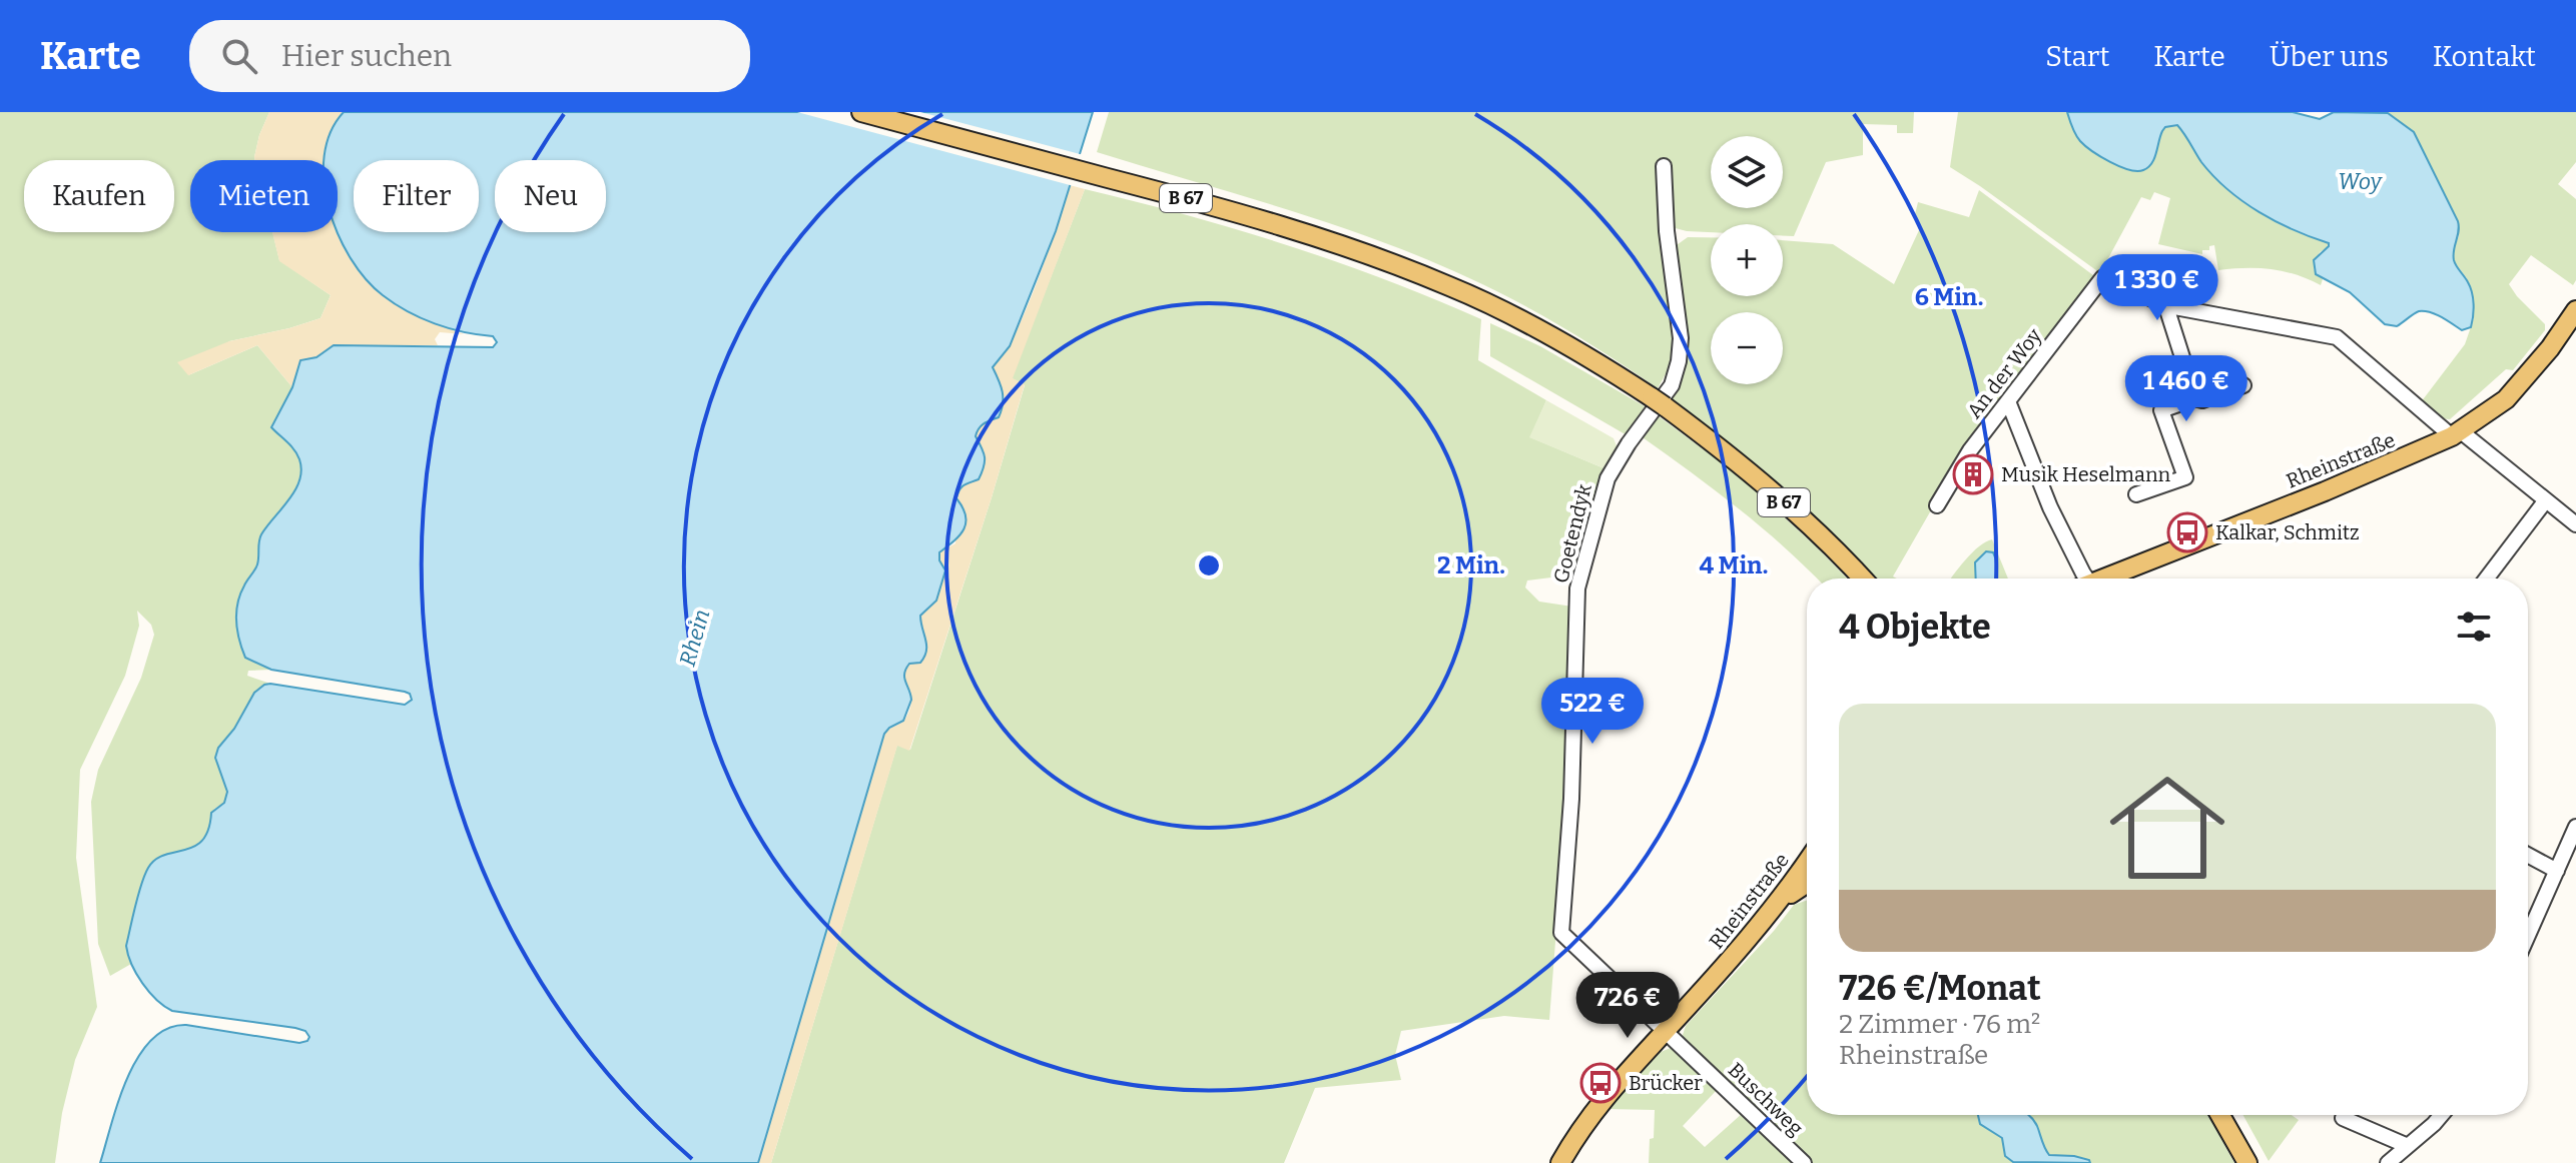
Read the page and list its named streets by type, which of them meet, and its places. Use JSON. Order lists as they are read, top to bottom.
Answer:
{
  "streets": {
    "main road": ["B 67", "Rheinstraße"],
    "street": ["An der Woy", "Goetendyk", "Buschweg"]
  },
  "crossings": [
    ["An der Woy", "Rheinstraße"],
    ["Rheinstraße", "Goetendyk"],
    ["Rheinstraße", "Buschweg"],
    ["Goetendyk", "Buschweg"]
  ],
  "water": ["Woy", "Rhein"],
  "places": {
    "building": ["Musik Heselmann"],
    "bus stop": ["Kalkar, Schmitz", "Brücker"]
  },
  "page": {
    "header": "Karte",
    "search": "Hier suchen",
    "nav": [
      "Start",
      "Karte",
      "Über uns",
      "Kontakt"
    ],
    "map_buttons": ["+", "−"],
    "chip": [
      "Kaufen",
      "Mieten",
      "Filter",
      "Neu"
    ],
    "price": [
      "1 330 €",
      "1 460 €",
      "522 €",
      "726 €"
    ],
    "heading": "4 Objekte",
    "list": [
      {
        "name": "726 €/Monat",
        "note": "2 Zimmer · 76 m² · Rheinstraße"
      }
    ]
  },
  "rings": ["6 Min.", "2 Min.", "4 Min."]
}
